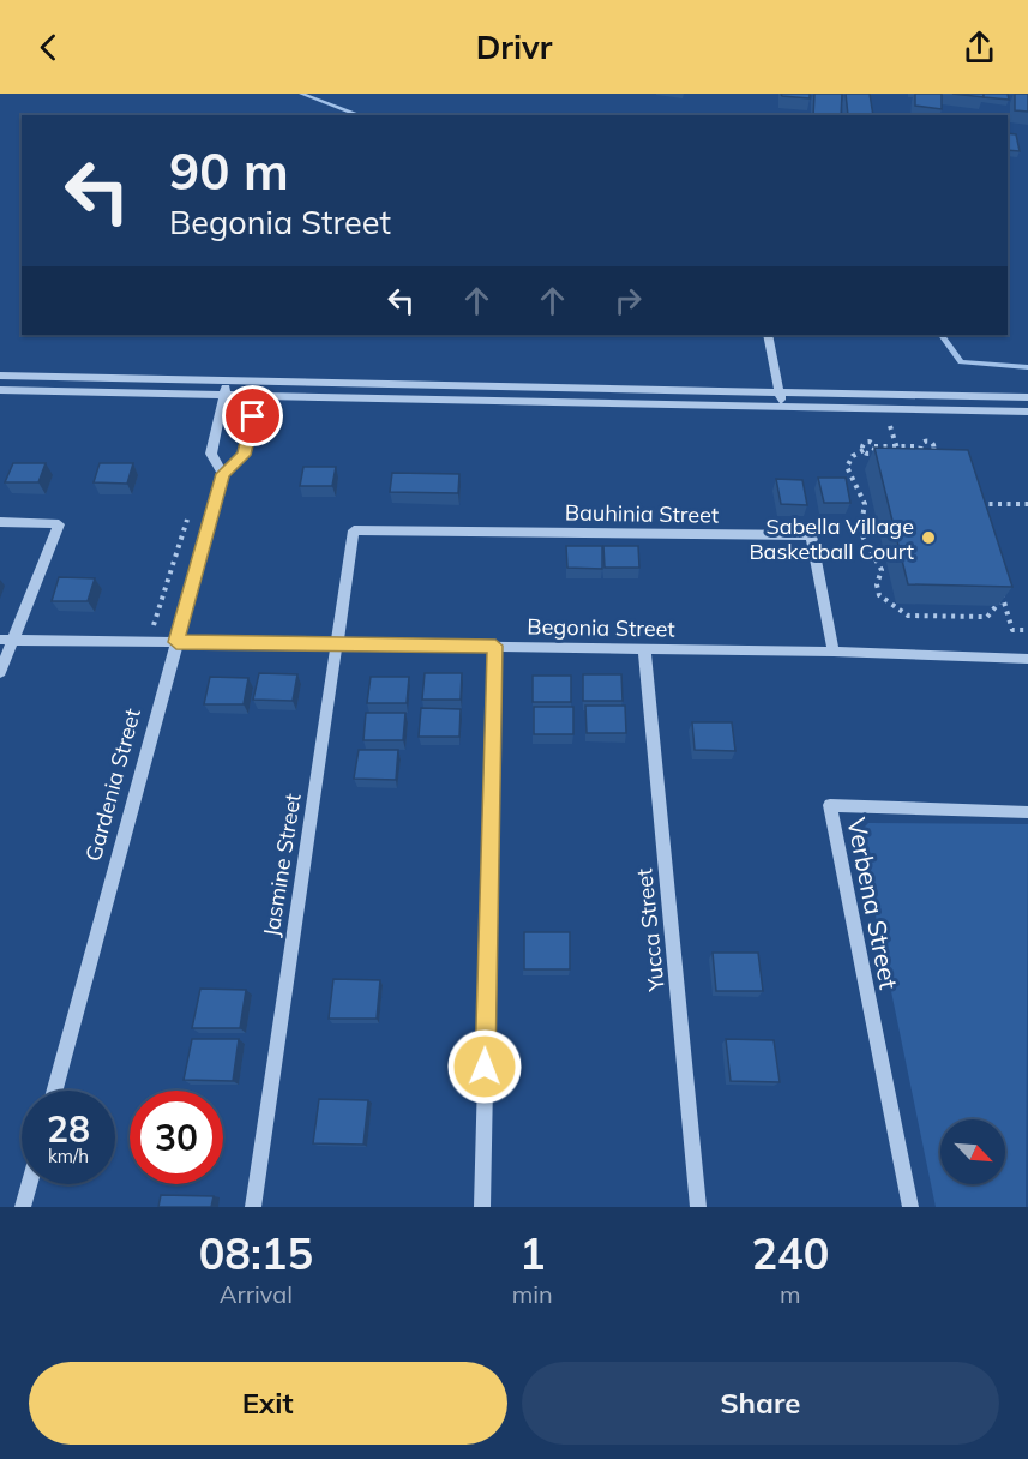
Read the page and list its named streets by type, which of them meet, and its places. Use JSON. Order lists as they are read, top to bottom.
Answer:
{
  "streets": {
    "street": [
      "Bauhinia Street",
      "Begonia Street",
      "Gardenia Street",
      "Jasmine Street",
      "Verbena Street",
      "Yucca Street"
    ]
  },
  "crossings": [
    ["Bauhinia Street", "Begonia Street"],
    ["Bauhinia Street", "Jasmine Street"],
    ["Begonia Street", "Gardenia Street"],
    ["Begonia Street", "Jasmine Street"],
    ["Begonia Street", "Yucca Street"]
  ],
  "places": ["Sabella Village Basketball Court"],
  "north": "bottom right",
  "page": {
    "header": "Drivr",
    "turn": ["90 m", "Begonia Street"],
    "speed": "28 km/h",
    "limit": "30",
    "eta": [
      "08:15",
      "Arrival",
      "1",
      "min",
      "240",
      "m"
    ],
    "buttons": ["Exit", "Share"]
  }
}
